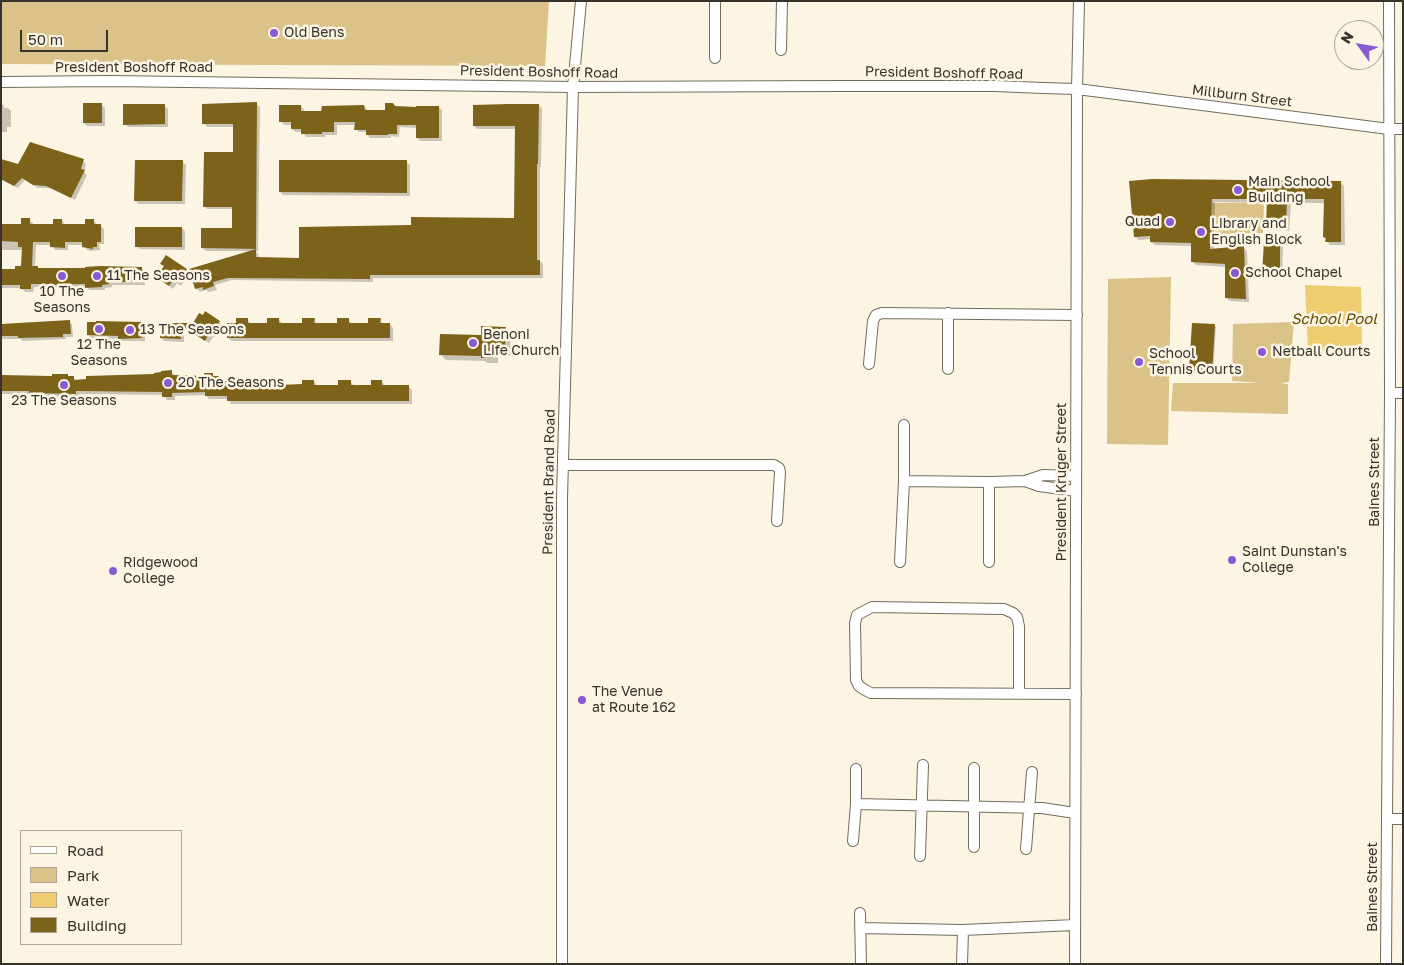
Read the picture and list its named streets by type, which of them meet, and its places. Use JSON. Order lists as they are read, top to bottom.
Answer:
{
  "streets": {
    "street": [
      "President Boshoff Road",
      "Millburn Street",
      "President Brand Road",
      "President Kruger Street",
      "Baines Street"
    ]
  },
  "crossings": [
    ["President Boshoff Road", "Millburn Street"],
    ["President Boshoff Road", "President Brand Road"],
    ["President Boshoff Road", "President Kruger Street"],
    ["Millburn Street", "President Kruger Street"],
    ["Millburn Street", "Baines Street"]
  ],
  "water": ["School Pool"],
  "places": [
    "Old Bens",
    "Main School Building",
    "Quad",
    "Library and English Block",
    "School Chapel",
    "10 The Seasons",
    "11 The Seasons",
    "12 The Seasons",
    "13 The Seasons",
    "Benoni Life Church",
    "Netball Courts",
    "School Tennis Courts",
    "20 The Seasons",
    "23 The Seasons",
    "Saint Dunstan's College",
    "Ridgewood College",
    "The Venue at Route 162"
  ],
  "legend": [
    "Road",
    "Park",
    "Water",
    "Building"
  ],
  "scale_bar": "50 m",
  "north": "top left"
}
